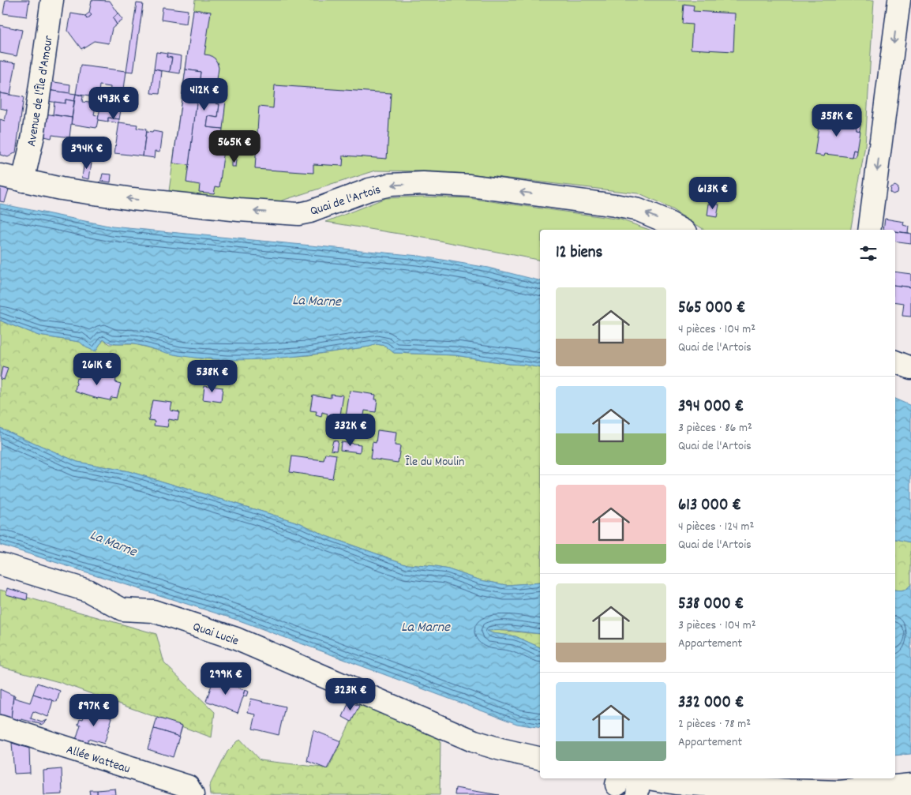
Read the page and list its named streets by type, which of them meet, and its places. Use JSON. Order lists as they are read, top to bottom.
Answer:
{
  "streets": {
    "street": [
      "Avenue de l'Île d'Amour",
      "Quai de l'Artois",
      "Quai Lucie",
      "Allée Watteau"
    ]
  },
  "crossings": [
    ["Avenue de l'Île d'Amour", "Quai de l'Artois"]
  ],
  "one_way": ["Quai de l'Artois"],
  "water": ["La Marne"],
  "parks": ["Île du Moulin"],
  "page": {
    "price": [
      "412K €",
      "493K €",
      "358K €",
      "565K €",
      "394K €",
      "613K €",
      "261K €",
      "538K €",
      "332K €",
      "299K €",
      "323K €",
      "897K €"
    ],
    "heading": "12 biens",
    "list": [
      {
        "name": "565 000 €",
        "note": "4 pièces · 104 m² · Quai de l'Artois"
      },
      {
        "name": "394 000 €",
        "note": "3 pièces · 86 m² · Quai de l'Artois"
      },
      {
        "name": "613 000 €",
        "note": "4 pièces · 124 m² · Quai de l'Artois"
      },
      {
        "name": "538 000 €",
        "note": "3 pièces · 104 m² · Appartement"
      },
      {
        "name": "332 000 €",
        "note": "2 pièces · 78 m² · Appartement"
      }
    ]
  }
}
